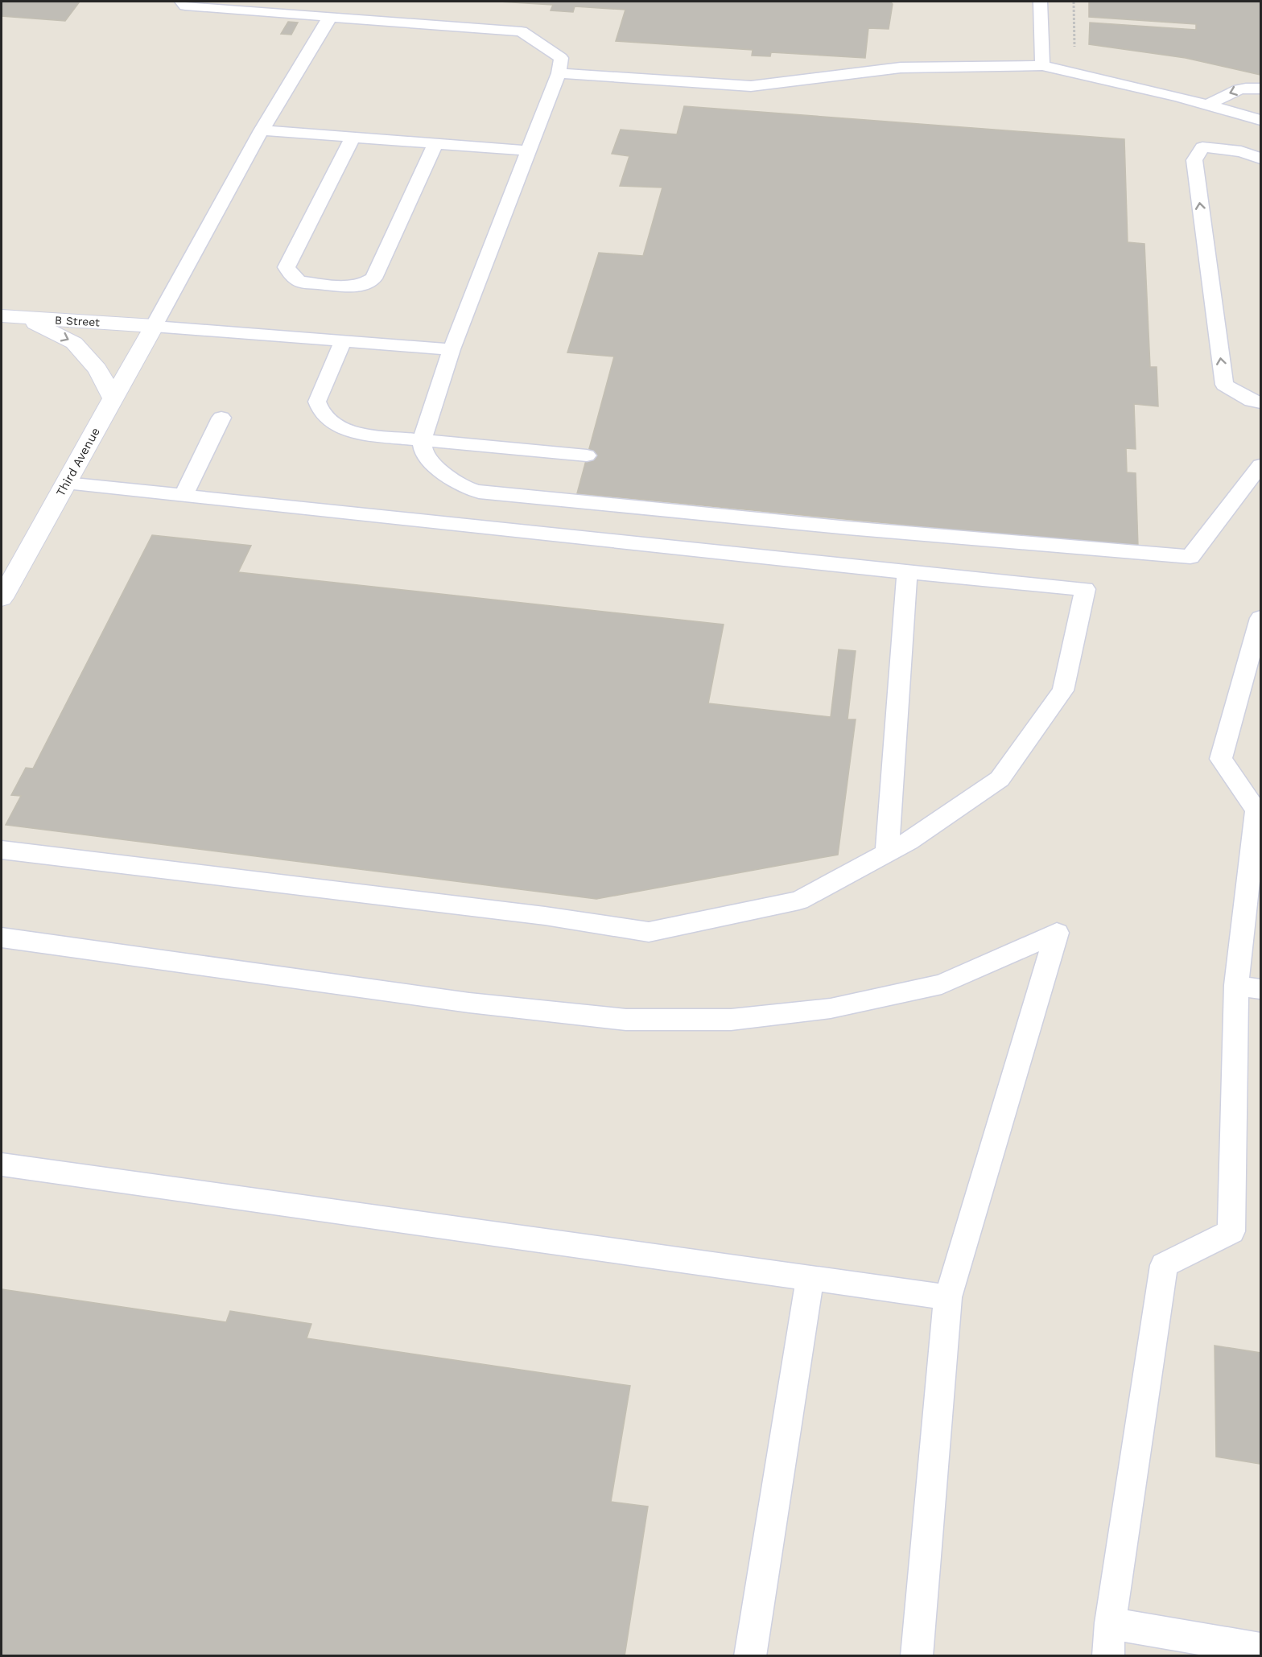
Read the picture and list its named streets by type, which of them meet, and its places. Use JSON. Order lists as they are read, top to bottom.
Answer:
{
  "streets": {
    "street": ["B Street", "Third Avenue"]
  },
  "crossings": [
    ["B Street", "Third Avenue"]
  ]
}
